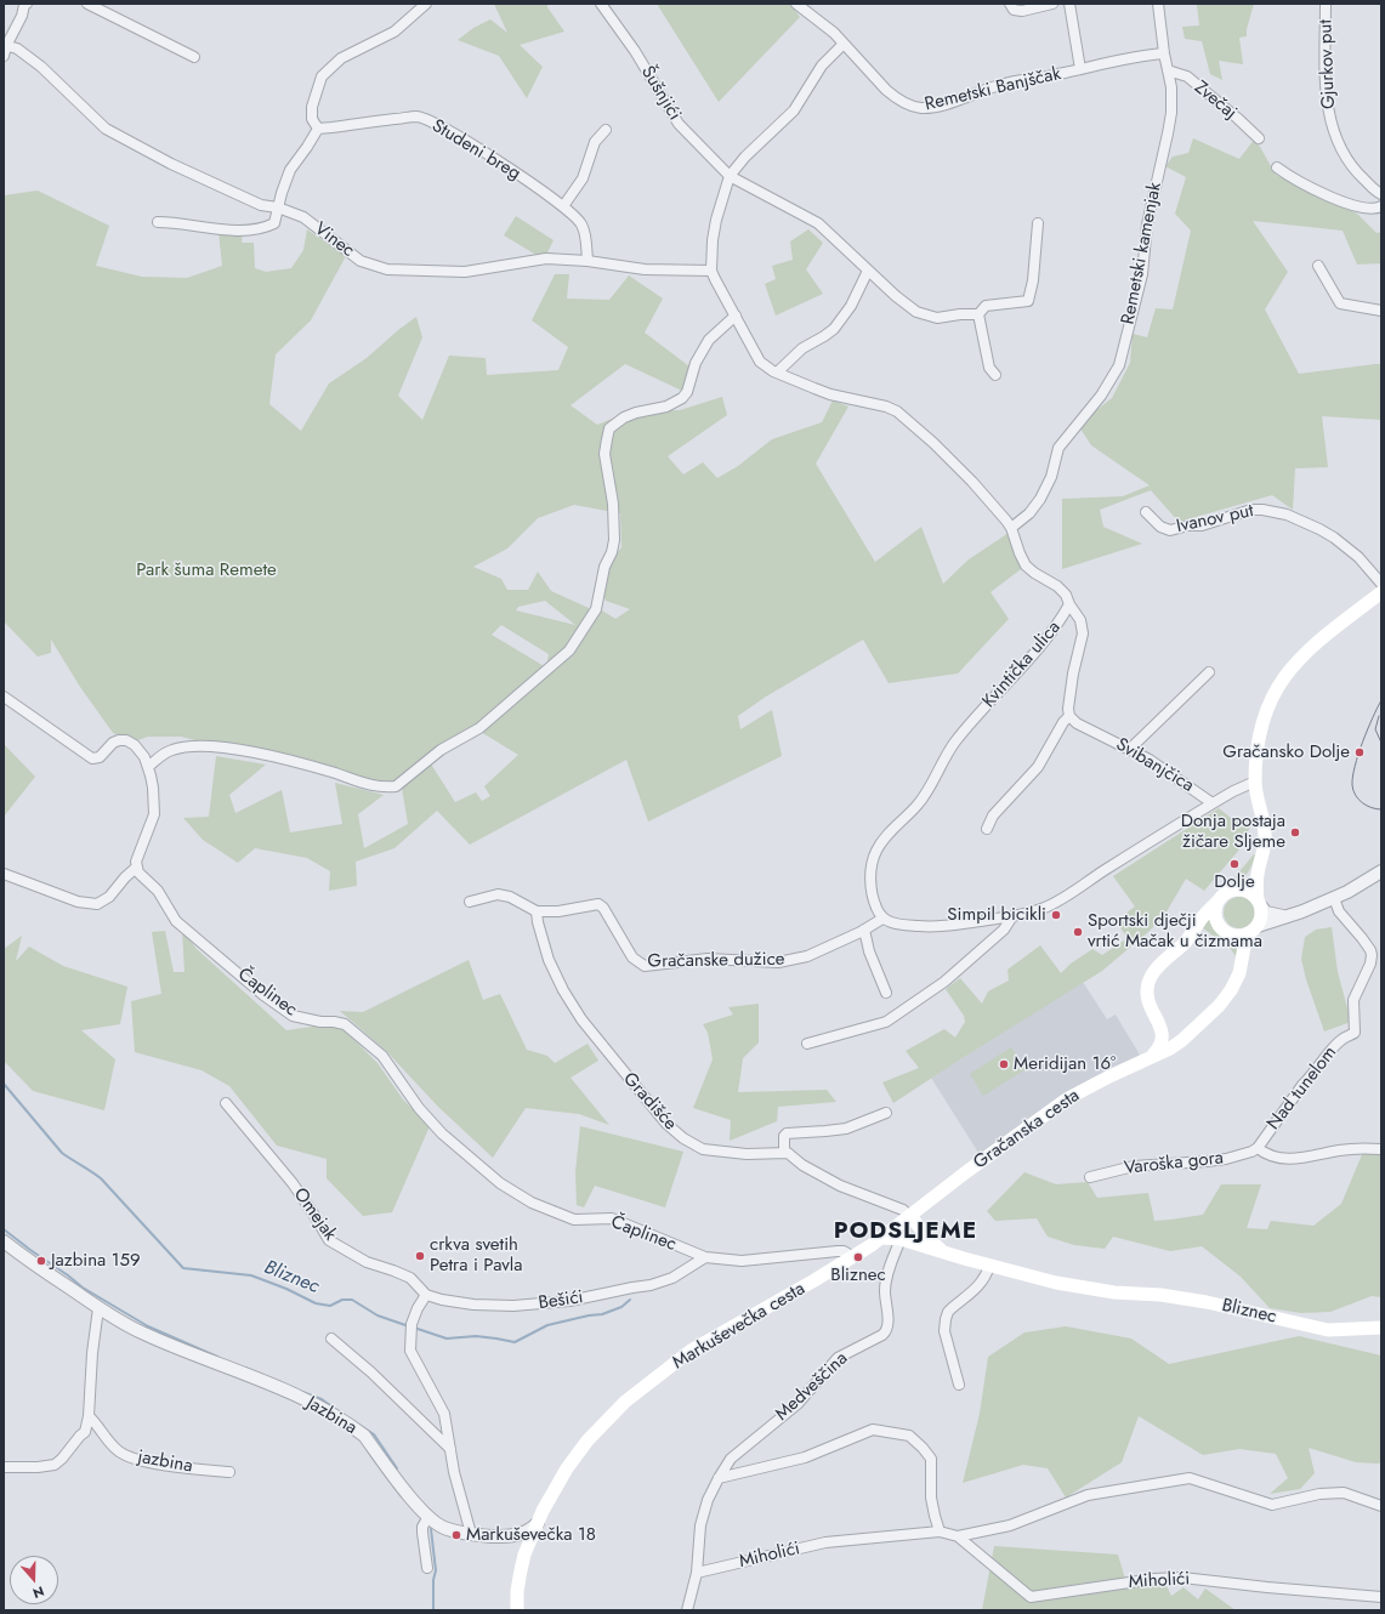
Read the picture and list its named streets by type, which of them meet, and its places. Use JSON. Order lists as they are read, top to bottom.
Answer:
{
  "streets": {
    "main road": ["Gračanska cesta", "Bliznec", "Markuševečka cesta"],
    "street": [
      "Gjurkov put",
      "Remetski Banjščak",
      "Šušnjići",
      "Zvečaj",
      "Studeni breg",
      "Vinec",
      "Remetski kamenjak",
      "Ivanov put",
      "Kvintička ulica",
      "Svibanjčica",
      "Gračanske dužice",
      "Čaplinec",
      "Nad tunelom",
      "Gradišće",
      "Varoška gora",
      "Omejak",
      "Bešići",
      "Medveščina",
      "Jazbina",
      "jazbina",
      "Miholići"
    ]
  },
  "crossings": [
    ["Remetski Banjščak", "Remetski kamenjak"],
    ["Zvečaj", "Remetski kamenjak"],
    ["Studeni breg", "Vinec"],
    ["Vinec", "Kvintička ulica"],
    ["Remetski kamenjak", "Kvintička ulica"],
    ["Kvintička ulica", "Gračanske dužice"],
    ["Gračanske dužice", "Gradišće"],
    ["Čaplinec", "Bešići"],
    ["Nad tunelom", "Varoška gora"],
    ["Gračanska cesta", "Bliznec"],
    ["Gračanska cesta", "Markuševečka cesta"],
    ["Omejak", "Bešići"],
    ["Bliznec", "Markuševečka cesta"],
    ["Bliznec", "Medveščina"],
    ["Markuševečka cesta", "Jazbina"],
    ["Medveščina", "Miholići"]
  ],
  "districts": ["PODSLJEME"],
  "water": ["Bliznec"],
  "parks": ["Park šuma Remete"],
  "places": [
    "Gračansko Dolje",
    "Donja postaja žičare Sljeme",
    "Dolje",
    "Simpil bicikli",
    "Sportski dječji vrtić Mačak u čizmama",
    "Meridijan 16°",
    "crkva svetih Petra i Pavla",
    "Bliznec",
    "Jazbina 159",
    "Markuševečka 18"
  ],
  "north": "bottom"
}
